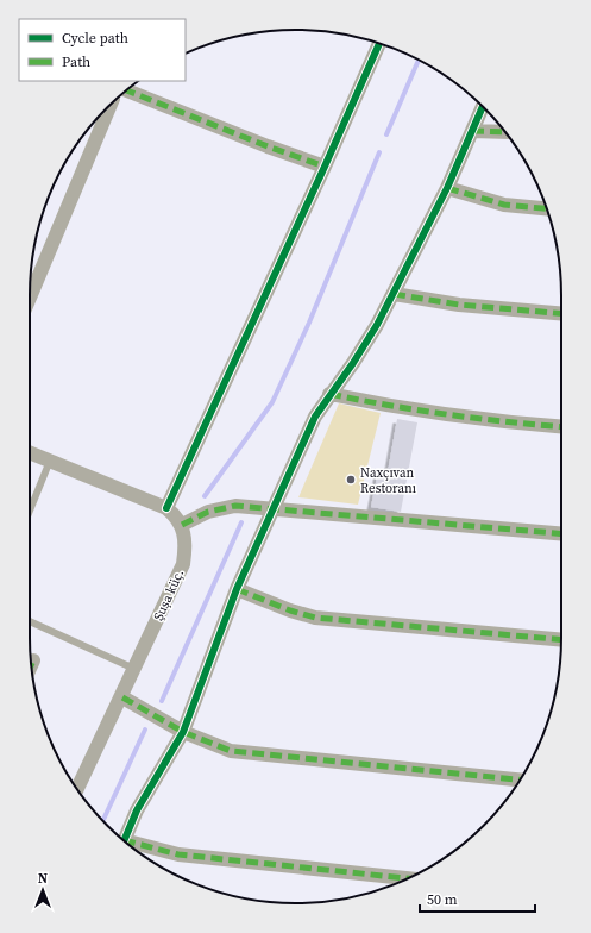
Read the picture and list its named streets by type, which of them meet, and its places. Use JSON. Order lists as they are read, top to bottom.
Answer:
{
  "streets": {
    "street": ["Şuşa küç."]
  },
  "places": ["Naxçıvan Restoranı"],
  "legend": ["Cycle path", "Path"],
  "scale_bar": "50 m",
  "north": "top"
}
